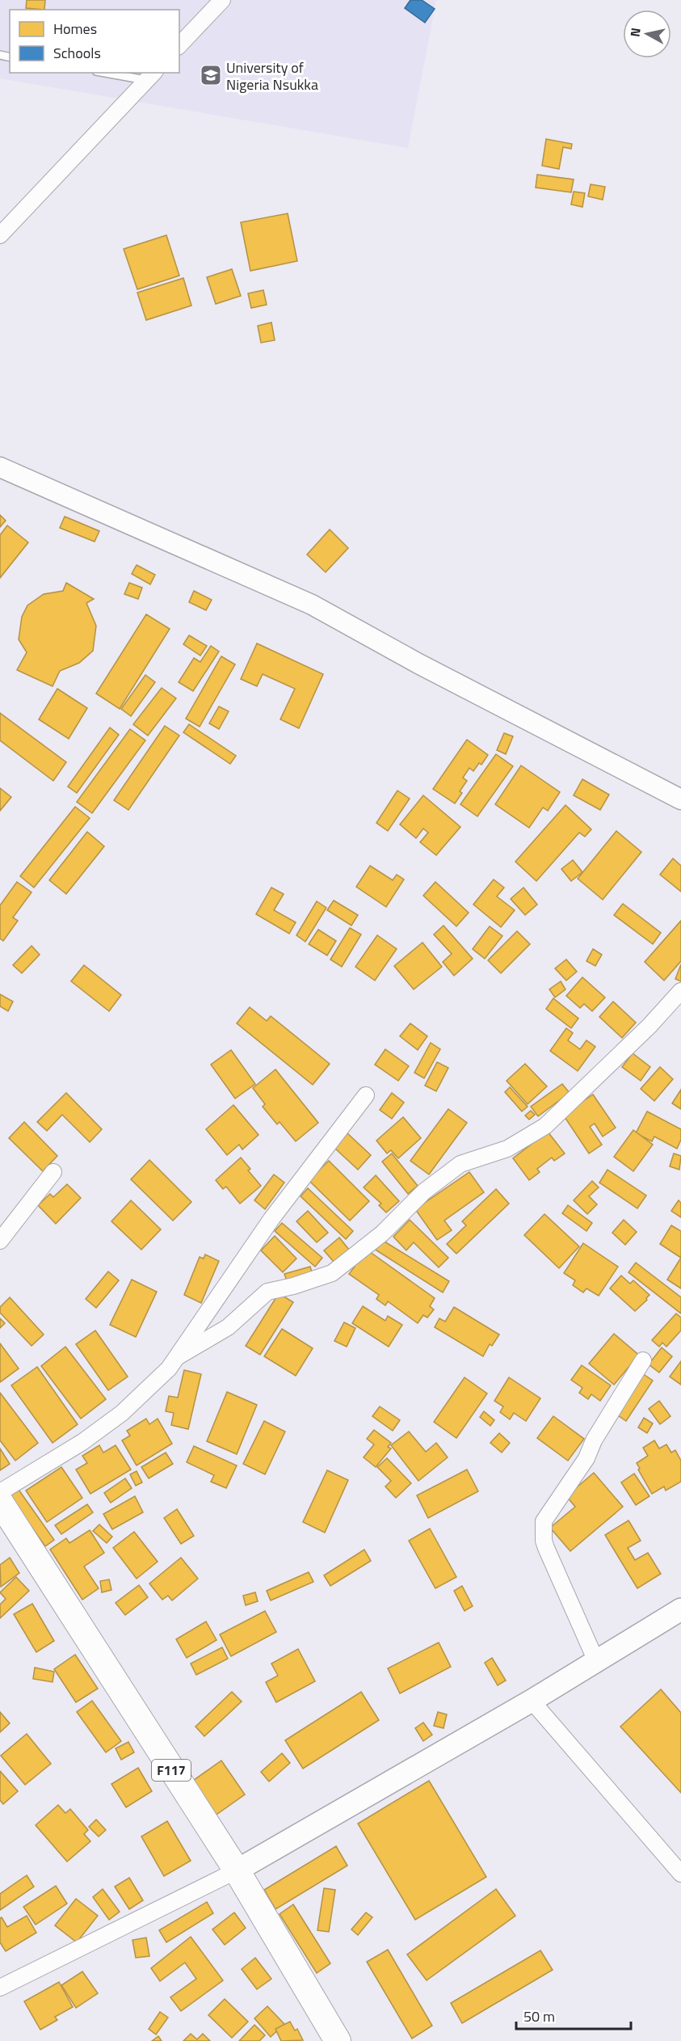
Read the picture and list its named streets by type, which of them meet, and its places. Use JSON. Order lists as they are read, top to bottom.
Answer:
{
  "streets": {
    "main road": ["F117"]
  },
  "places": {
    "school or university": ["University of Nigeria Nsukka"]
  },
  "legend": ["Homes", "Schools"],
  "scale_bar": "50 m",
  "north": "left"
}
